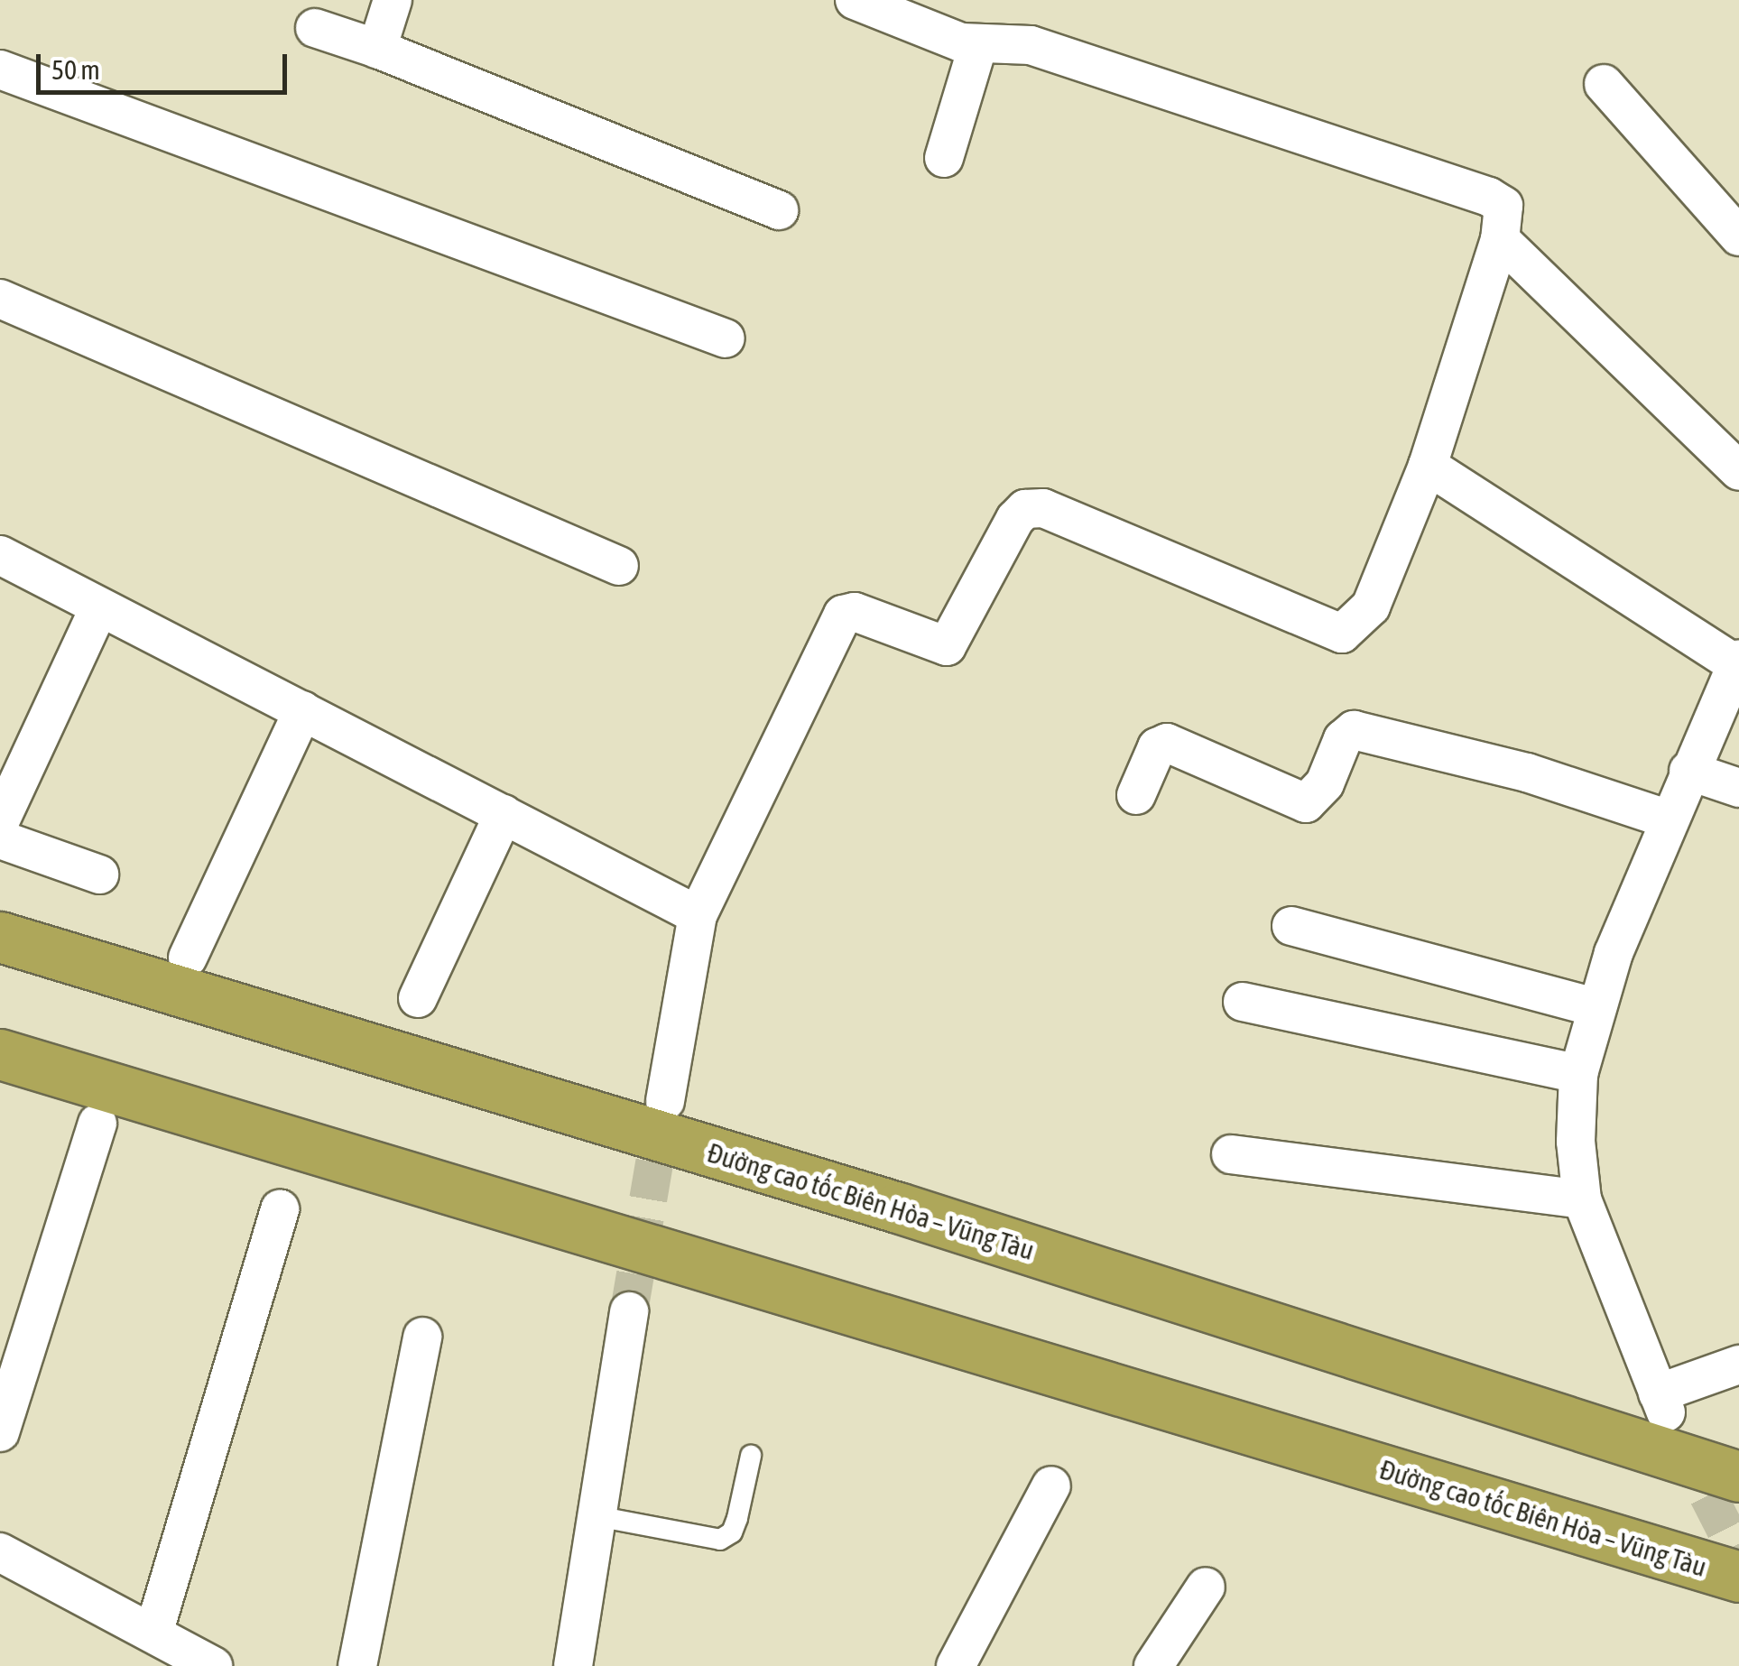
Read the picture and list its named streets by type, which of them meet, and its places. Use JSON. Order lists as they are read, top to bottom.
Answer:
{
  "streets": {
    "highway": ["Đường cao tốc Biên Hòa – Vũng Tàu"]
  },
  "scale_bar": "50 m"
}
